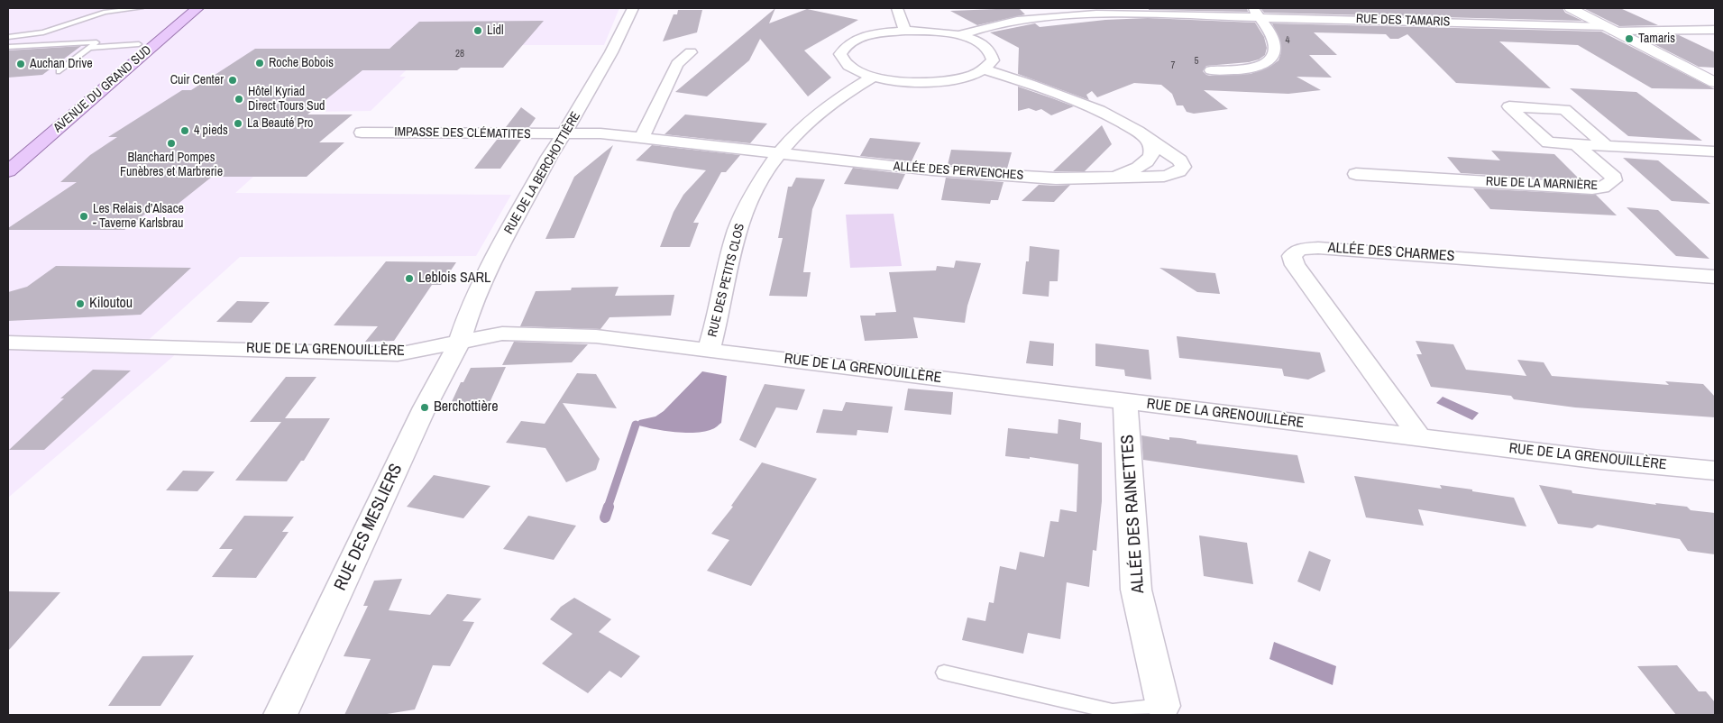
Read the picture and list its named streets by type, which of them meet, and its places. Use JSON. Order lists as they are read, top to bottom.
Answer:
{
  "streets": {
    "main road": ["AVENUE DU GRAND SUD"],
    "street": [
      "RUE DES TAMARIS",
      "IMPASSE DES CLÉMATITES",
      "ALLÉE DES PERVENCHES",
      "RUE DE LA BERCHOTTIÈRE",
      "RUE DE LA MARNIÈRE",
      "ALLÉE DES CHARMES",
      "RUE DES PETITS CLOS",
      "RUE DE LA GRENOUILLÈRE",
      "ALLÉE DES RAINETTES",
      "RUE DES MESLIERS"
    ]
  },
  "crossings": [
    ["IMPASSE DES CLÉMATITES", "ALLÉE DES PERVENCHES"],
    ["IMPASSE DES CLÉMATITES", "RUE DE LA BERCHOTTIÈRE"],
    ["ALLÉE DES PERVENCHES", "RUE DE LA BERCHOTTIÈRE"],
    ["ALLÉE DES PERVENCHES", "RUE DES PETITS CLOS"],
    ["RUE DE LA BERCHOTTIÈRE", "RUE DE LA GRENOUILLÈRE"],
    ["RUE DE LA BERCHOTTIÈRE", "RUE DES MESLIERS"],
    ["ALLÉE DES CHARMES", "RUE DE LA GRENOUILLÈRE"],
    ["RUE DES PETITS CLOS", "RUE DE LA GRENOUILLÈRE"],
    ["RUE DE LA GRENOUILLÈRE", "ALLÉE DES RAINETTES"],
    ["RUE DE LA GRENOUILLÈRE", "RUE DES MESLIERS"]
  ],
  "places": [
    "Lidl",
    "Tamaris",
    "Roche Bobois",
    "Auchan Drive",
    "Cuir Center",
    "Hôtel Kyriad Direct Tours Sud",
    "La Beauté Pro",
    "4 pieds",
    "Blanchard Pompes Funèbres et Marbrerie",
    "Les Relais d’Alsace - Taverne Karlsbrau",
    "Leblois SARL",
    "Kiloutou",
    "Berchottière"
  ],
  "house_numbers": [
    "4",
    "28",
    "5",
    "7"
  ]
}
